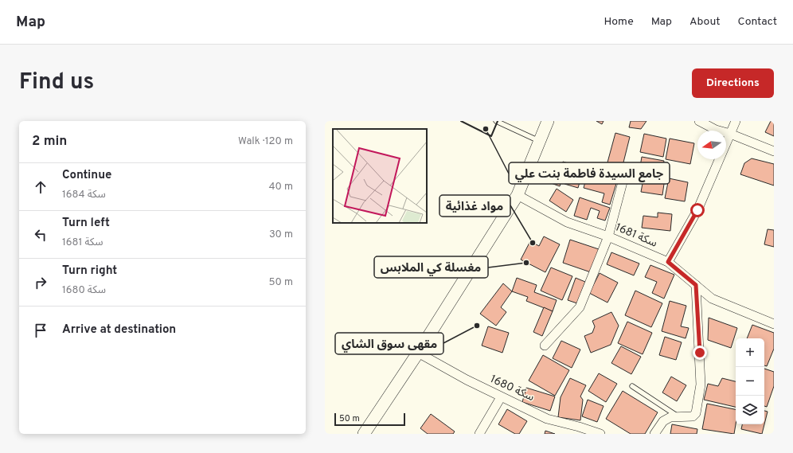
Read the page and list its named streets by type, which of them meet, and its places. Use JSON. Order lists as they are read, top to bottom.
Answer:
{
  "streets": {
    "street": ["سكة 1681", "سكة 1680"]
  },
  "places": [
    "جامع السيدة فاطمة بنت علي",
    "مواد غذائية",
    "مغسلة كي الملابس",
    "مقهى سوق الشاي"
  ],
  "scale_bar": "50 m",
  "north": "left",
  "page": {
    "header": "Map",
    "nav": [
      "Home",
      "Map",
      "About",
      "Contact"
    ],
    "title": "Find us",
    "buttons": "Directions",
    "heading": ["2 min", "Walk · 120 m"],
    "list": [
      ["Continue", "سكة 1684", "40 m"],
      ["Turn left", "سكة 1681", "30 m"],
      ["Turn right", "سكة 1680", "50 m"],
      "Arrive at destination"
    ],
    "map_buttons": ["+", "−"],
    "scale": "50 m"
  }
}
